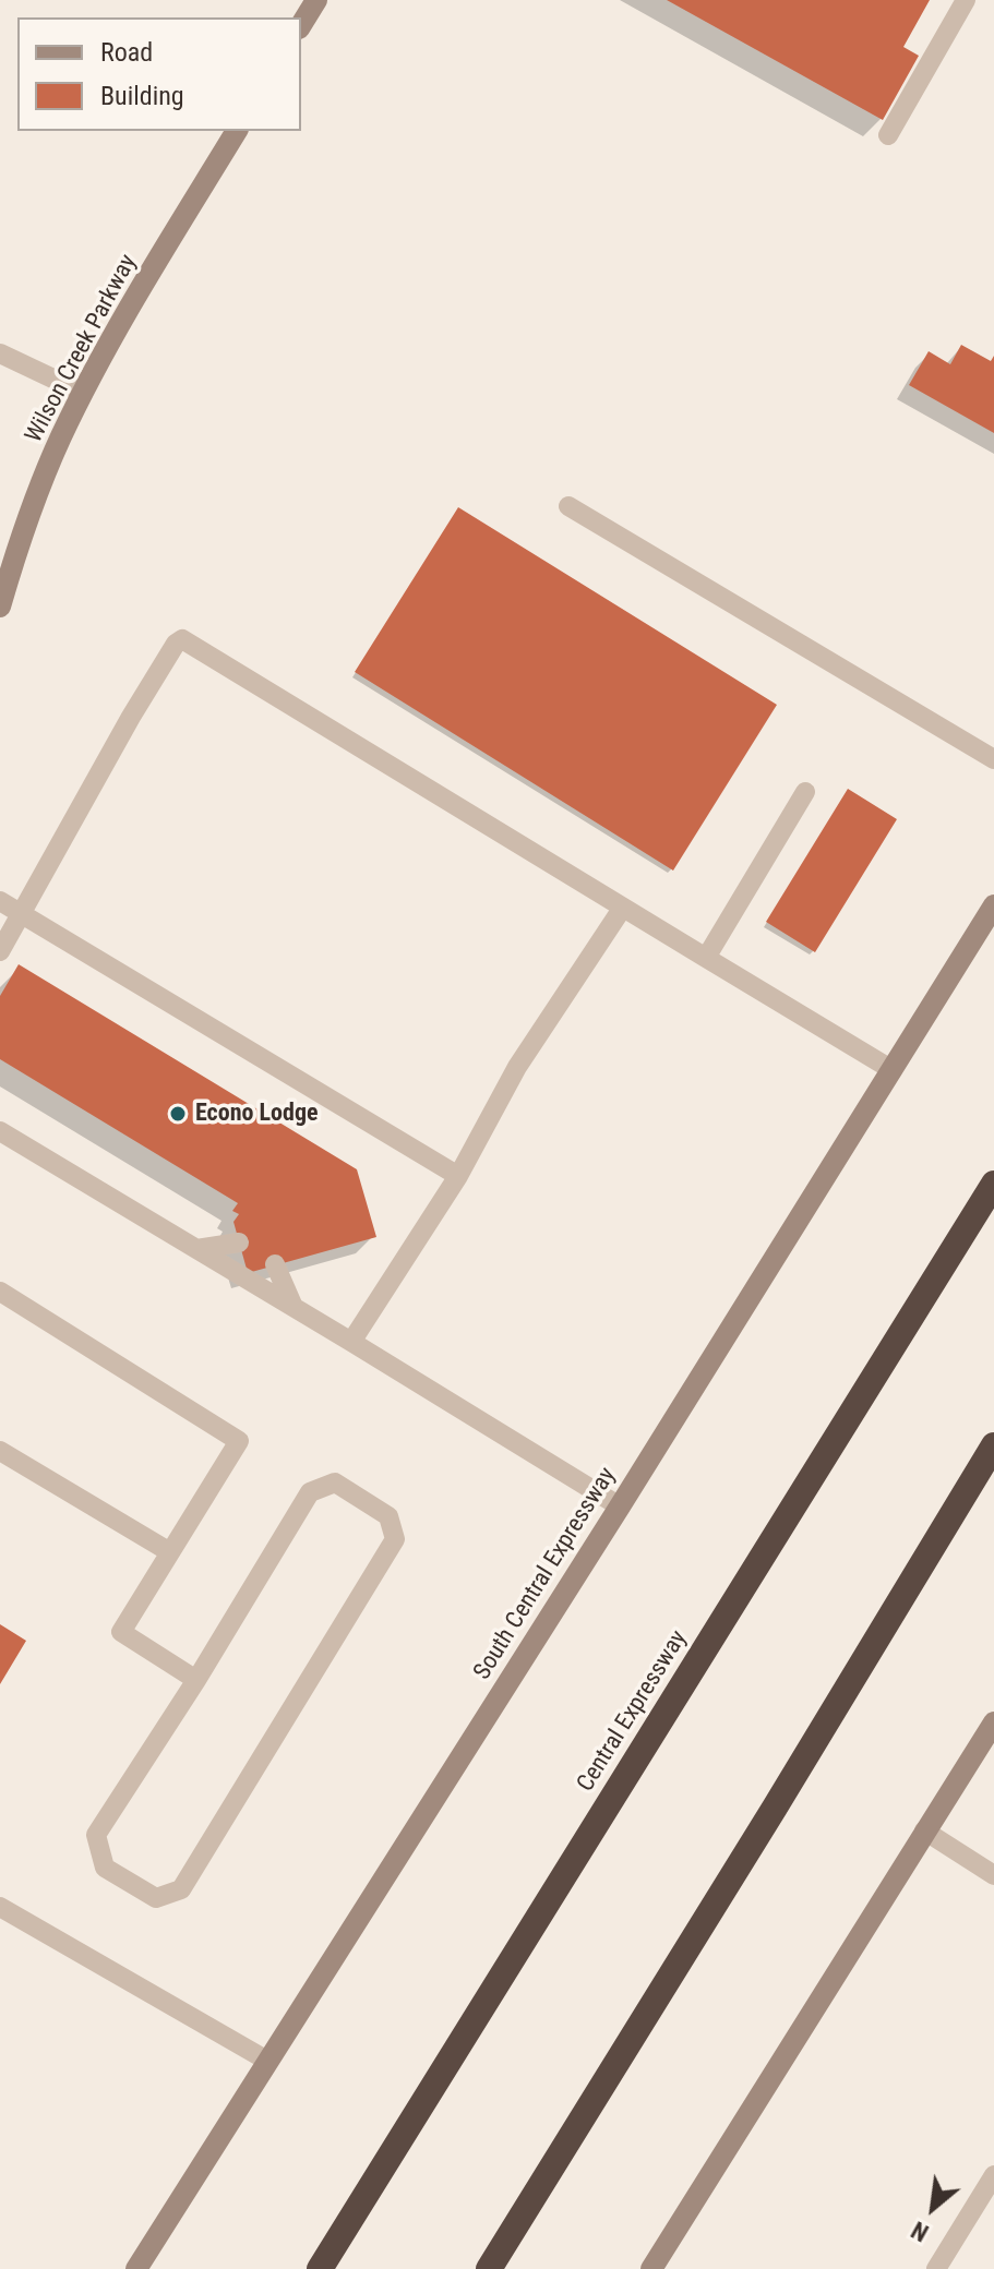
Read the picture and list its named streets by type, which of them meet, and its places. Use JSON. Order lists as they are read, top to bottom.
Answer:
{
  "streets": {
    "highway": ["Central Expressway"],
    "main road": ["Wilson Creek Parkway", "South Central Expressway"]
  },
  "places": ["Econo Lodge"],
  "legend": ["Road", "Building"],
  "north": "bottom left"
}
